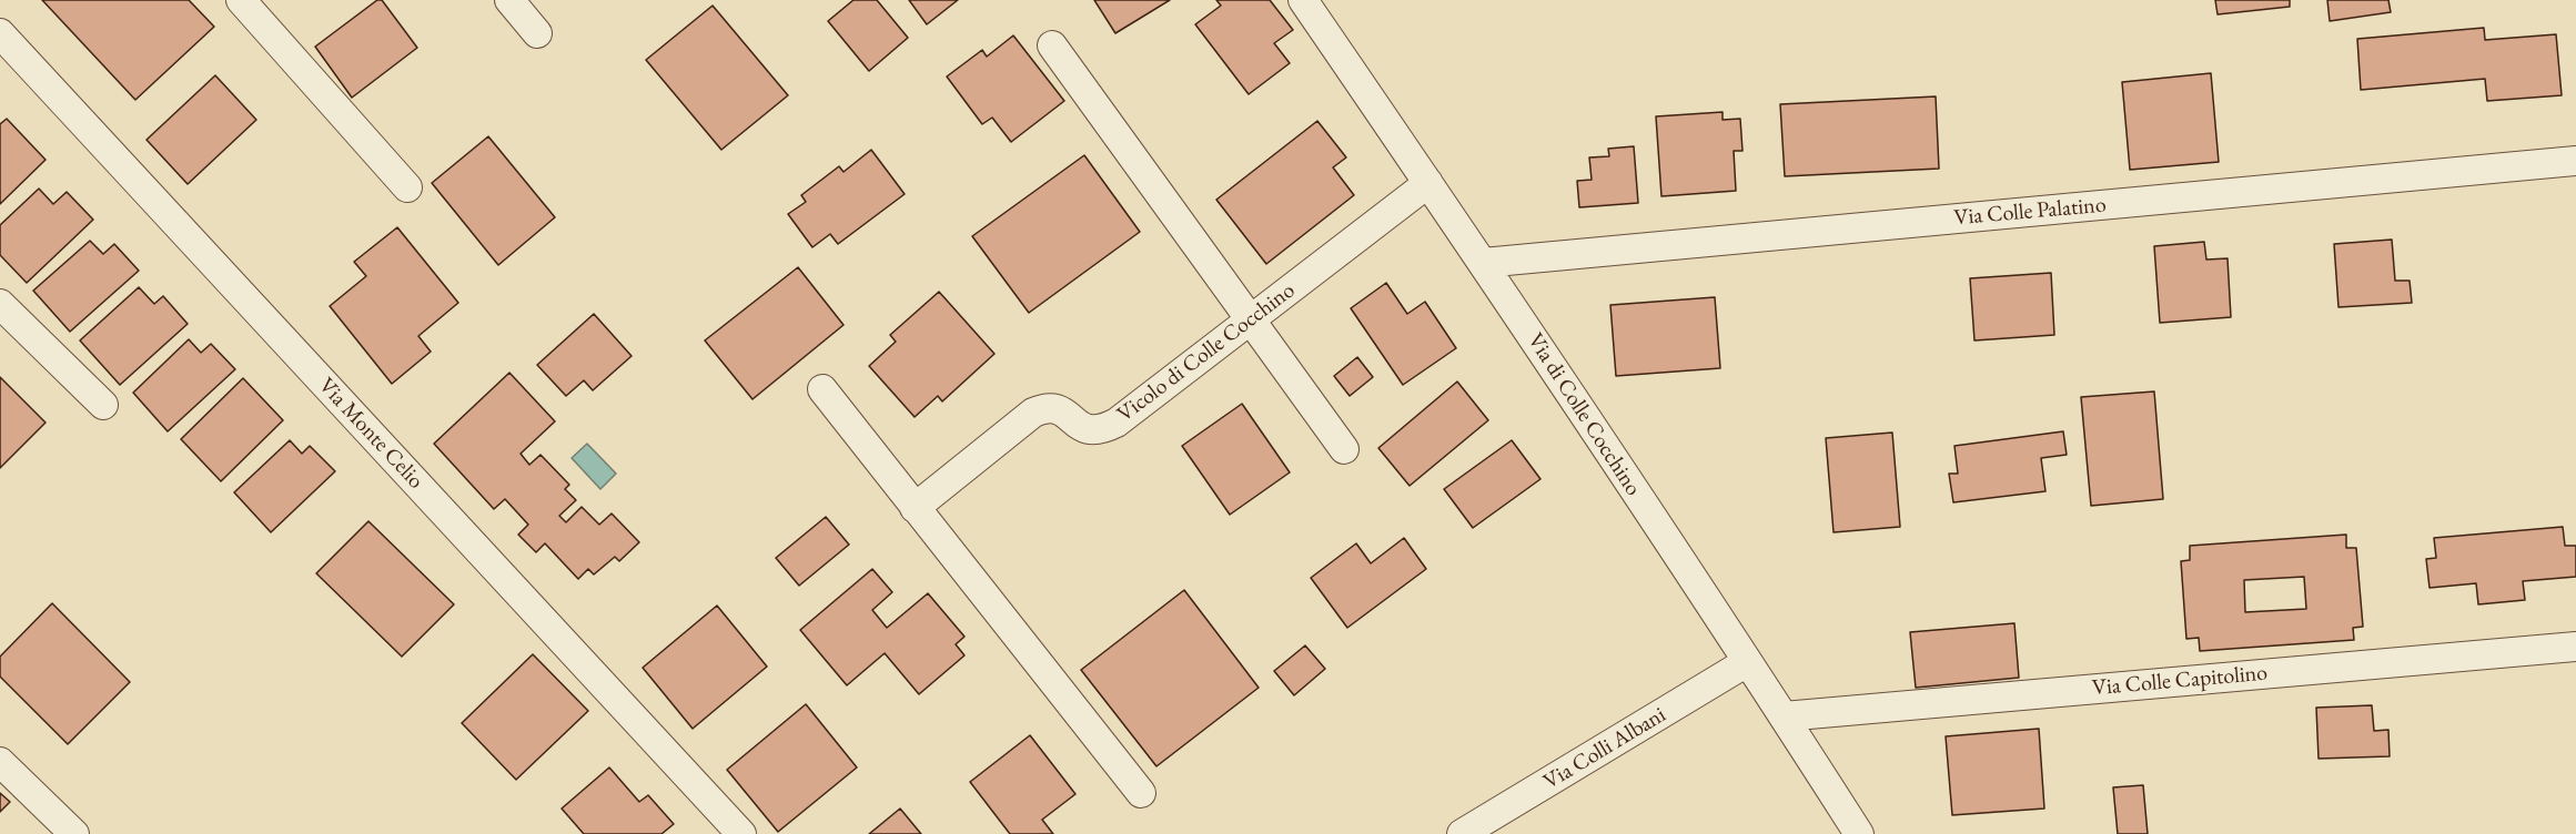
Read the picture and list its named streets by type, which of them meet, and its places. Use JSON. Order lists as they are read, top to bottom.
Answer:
{
  "streets": {
    "street": [
      "Via Colle Palatino",
      "Vicolo di Colle Cocchino",
      "Via di Colle Cocchino",
      "Via Monte Celio",
      "Via Colle Capitolino",
      "Via Colli Albani"
    ]
  },
  "crossings": [
    ["Via Colle Palatino", "Via di Colle Cocchino"],
    ["Vicolo di Colle Cocchino", "Via di Colle Cocchino"],
    ["Via di Colle Cocchino", "Via Colle Capitolino"],
    ["Via di Colle Cocchino", "Via Colli Albani"]
  ]
}
